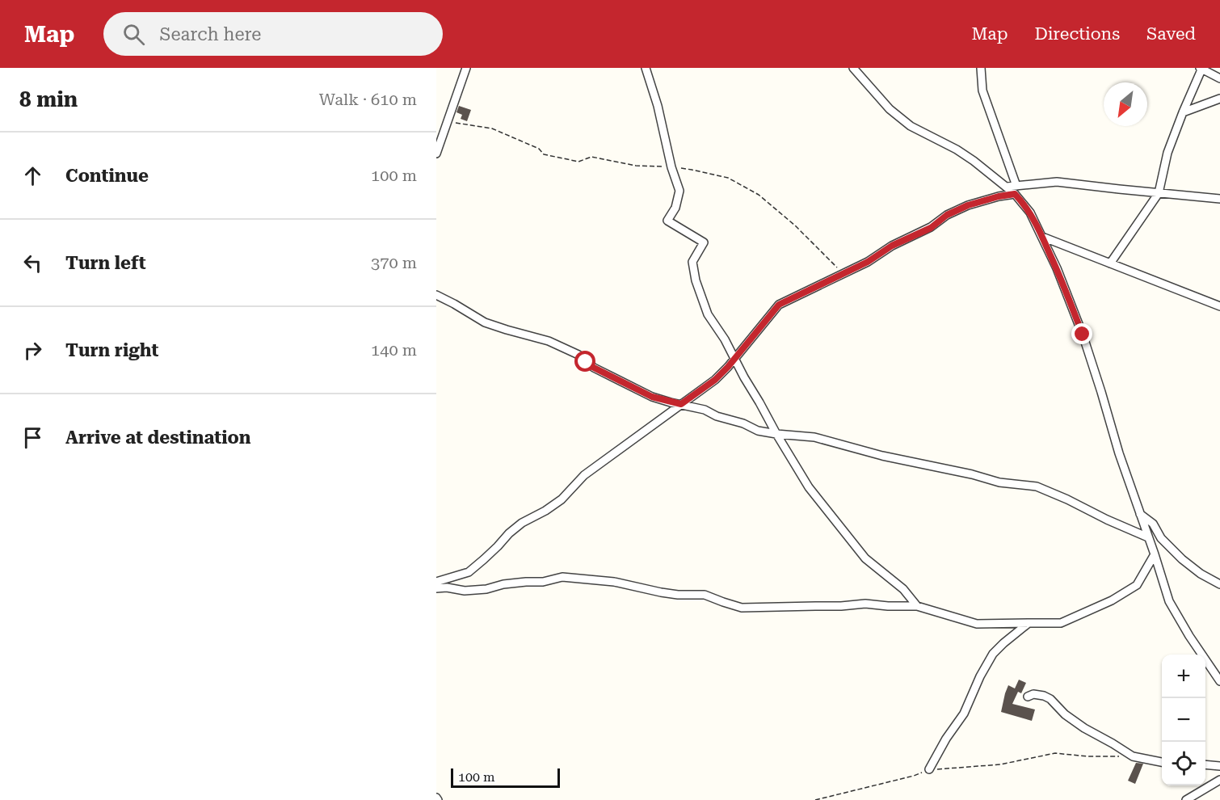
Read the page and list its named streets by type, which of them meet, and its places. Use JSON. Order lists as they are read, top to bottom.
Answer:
{
  "scale_bar": "100 m",
  "north": "bottom left",
  "page": {
    "header": "Map",
    "search": "Search here",
    "nav": ["Map", "Directions", "Saved"],
    "heading": ["8 min", "Walk · 610 m"],
    "list": [
      ["Continue", "100 m"],
      ["Turn left", "370 m"],
      ["Turn right", "140 m"],
      "Arrive at destination"
    ],
    "map_buttons": ["+", "−"],
    "scale": "100 m"
  }
}
